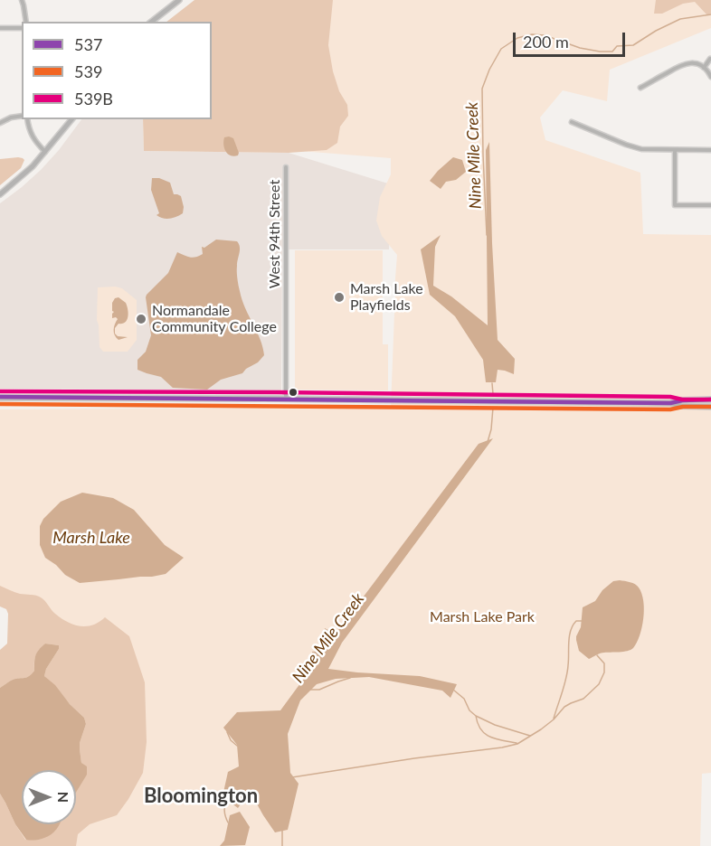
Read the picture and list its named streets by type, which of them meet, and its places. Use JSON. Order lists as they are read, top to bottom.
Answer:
{
  "streets": {
    "street": ["West 94th Street"]
  },
  "districts": ["Bloomington"],
  "water": ["Nine Mile Creek", "Marsh Lake"],
  "parks": ["Marsh Lake Park"],
  "places": ["Marsh Lake Playfields", "Normandale Community College"],
  "lines": ["transit line 539B", "transit line 537", "transit line 539"],
  "legend": ["537", "539", "539B"],
  "scale_bar": "200 m",
  "north": "right"
}
